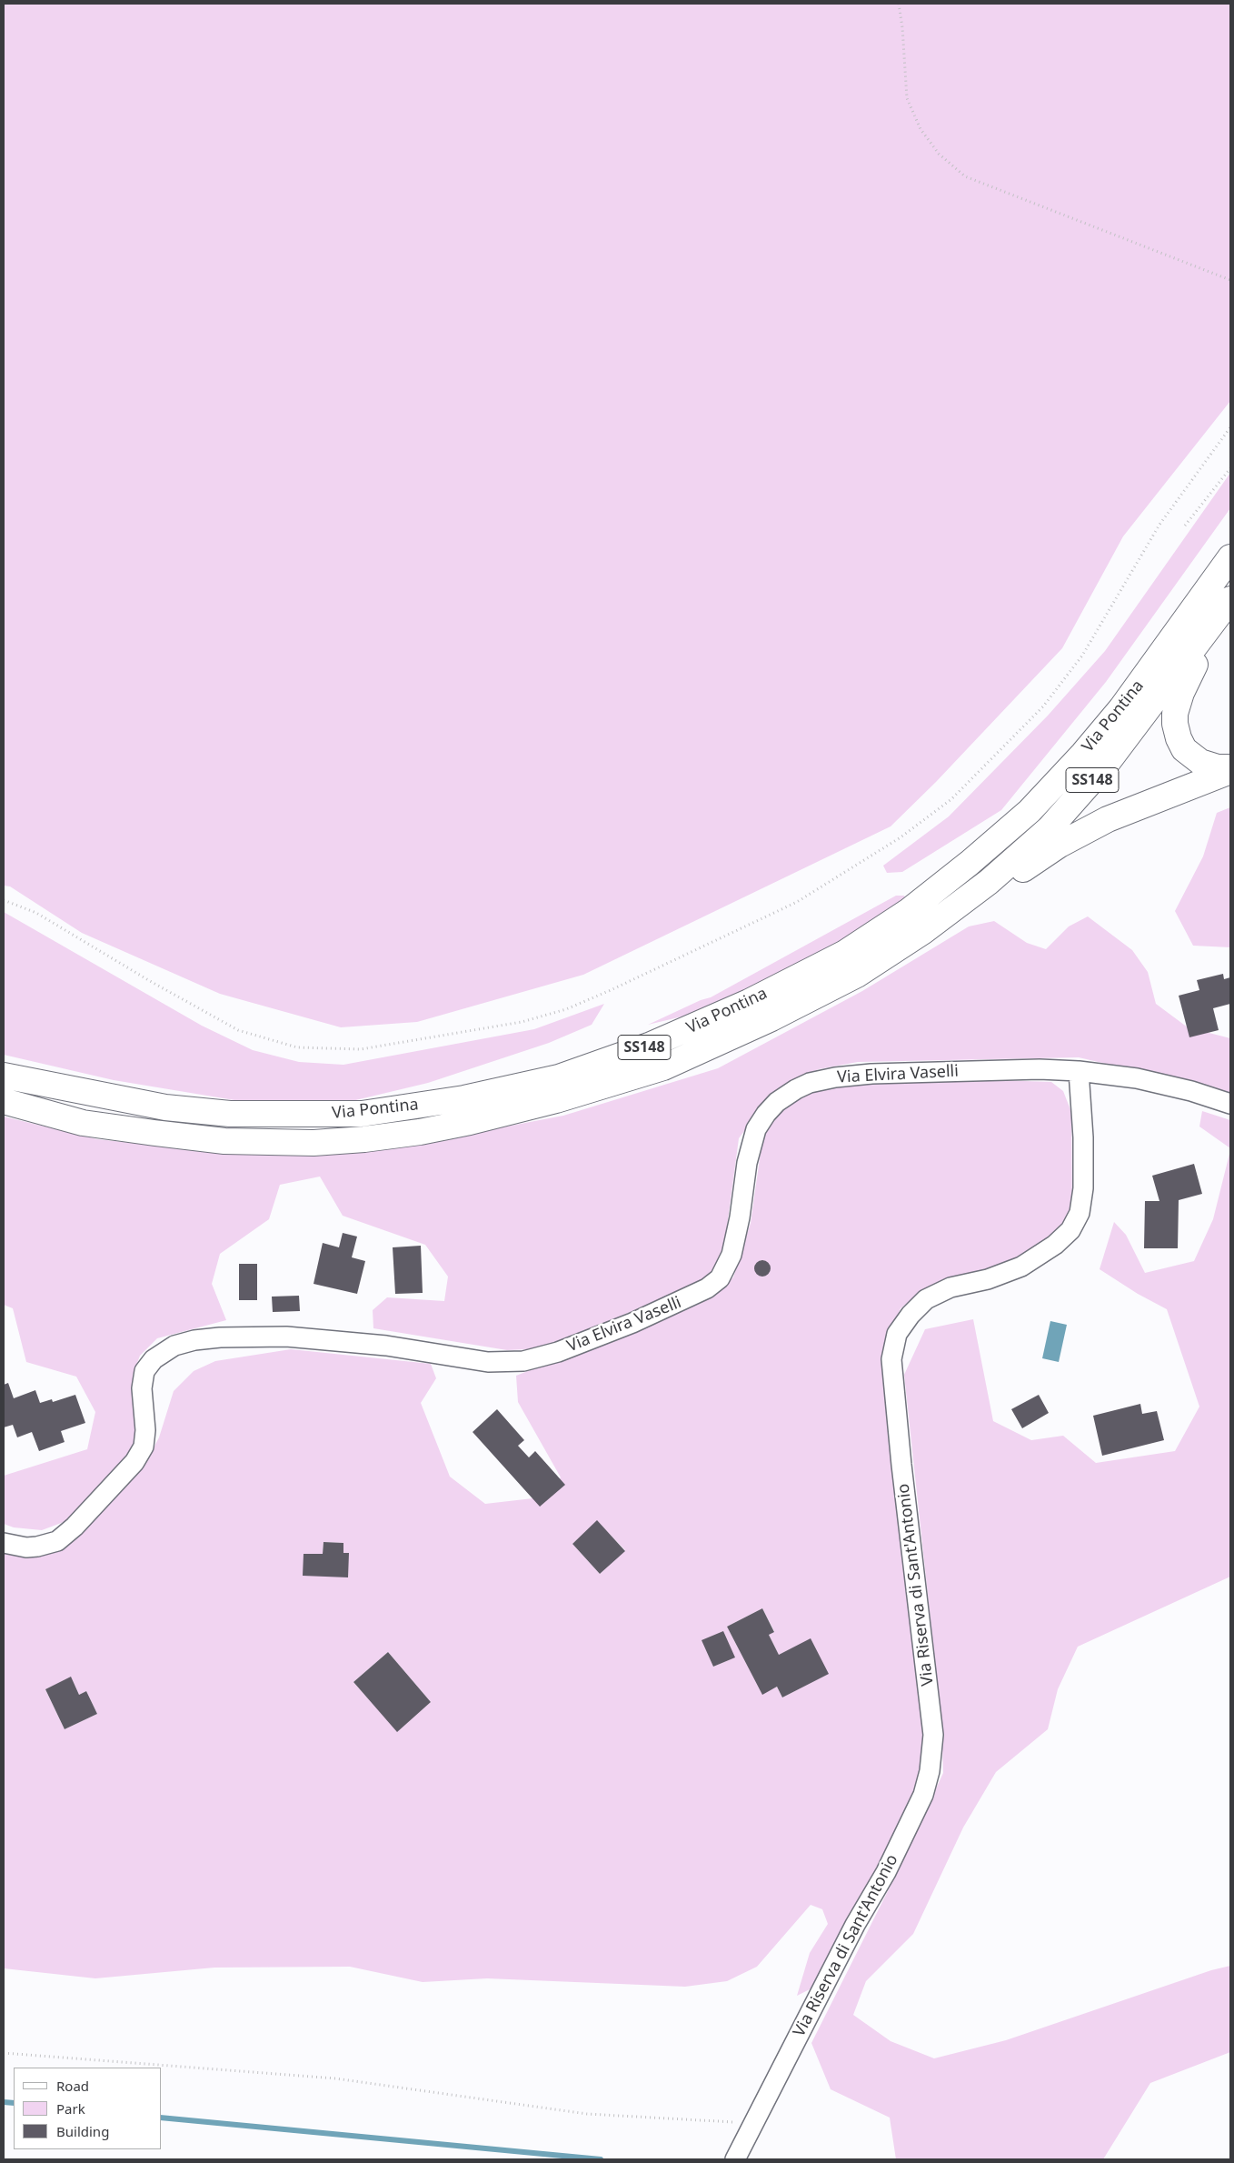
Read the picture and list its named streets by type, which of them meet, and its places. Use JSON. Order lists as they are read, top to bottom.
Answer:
{
  "streets": {
    "highway": ["Via Pontina", "SS148"],
    "street": ["Via Elvira Vaselli", "Via Riserva di Sant'Antonio"]
  },
  "crossings": [
    ["Via Elvira Vaselli", "Via Riserva di Sant'Antonio"]
  ],
  "legend": ["Road", "Park", "Building"]
}
